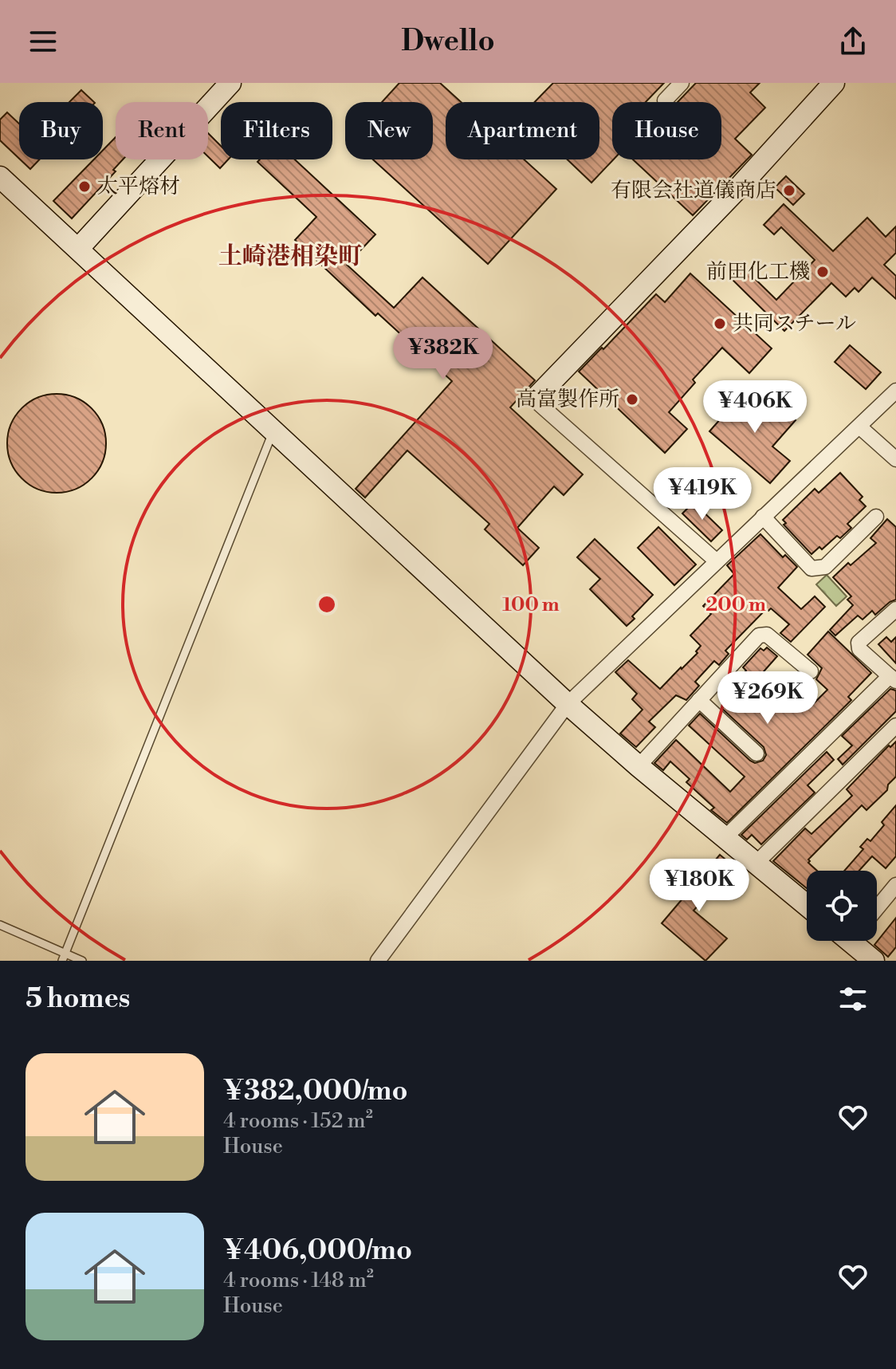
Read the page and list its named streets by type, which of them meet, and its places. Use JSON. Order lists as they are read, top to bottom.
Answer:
{
  "districts": ["土崎港相染町"],
  "places": [
    "太平熔材",
    "有限会社道儀商店",
    "前田化工機",
    "共同スチール",
    "高富製作所"
  ],
  "page": {
    "header": "Dwello",
    "chip": [
      "Buy",
      "Rent",
      "Filters",
      "New",
      "Apartment",
      "House"
    ],
    "price": [
      "¥382K",
      "¥406K",
      "¥419K",
      "¥269K",
      "¥180K"
    ],
    "heading": "5 homes",
    "list": [
      {
        "name": "¥382,000/mo",
        "note": "4 rooms · 152 m² · House"
      },
      {
        "name": "¥406,000/mo",
        "note": "4 rooms · 148 m² · House"
      }
    ]
  },
  "rings": ["100 m", "200 m"]
}
